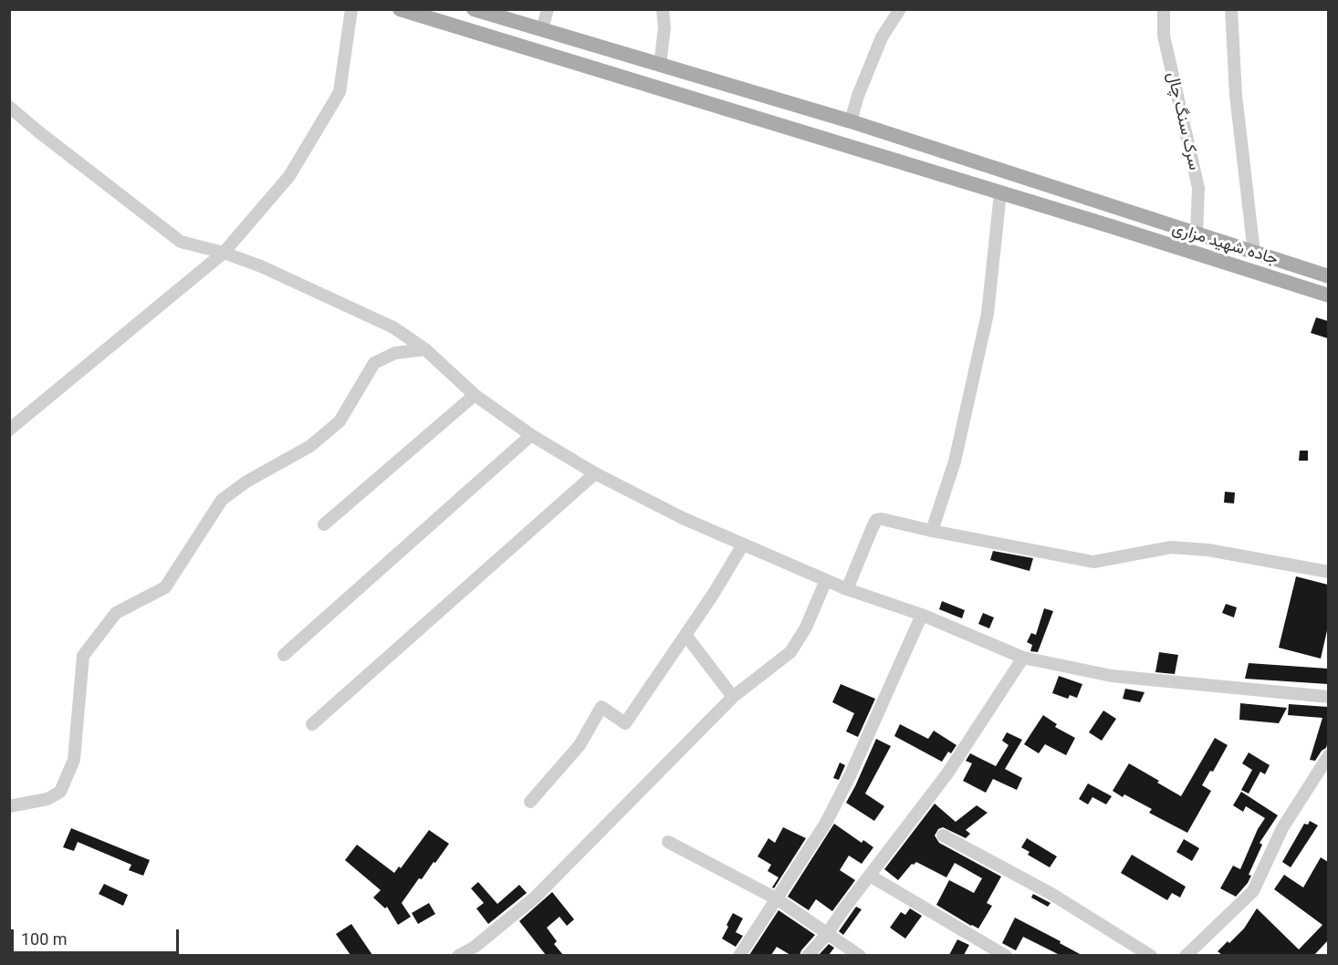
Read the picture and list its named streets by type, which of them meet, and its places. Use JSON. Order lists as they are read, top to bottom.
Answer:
{
  "streets": {
    "main road": ["جاده شهید مزاری"],
    "street": ["سرک سنگ چال"]
  },
  "scale_bar": "100 m"
}
